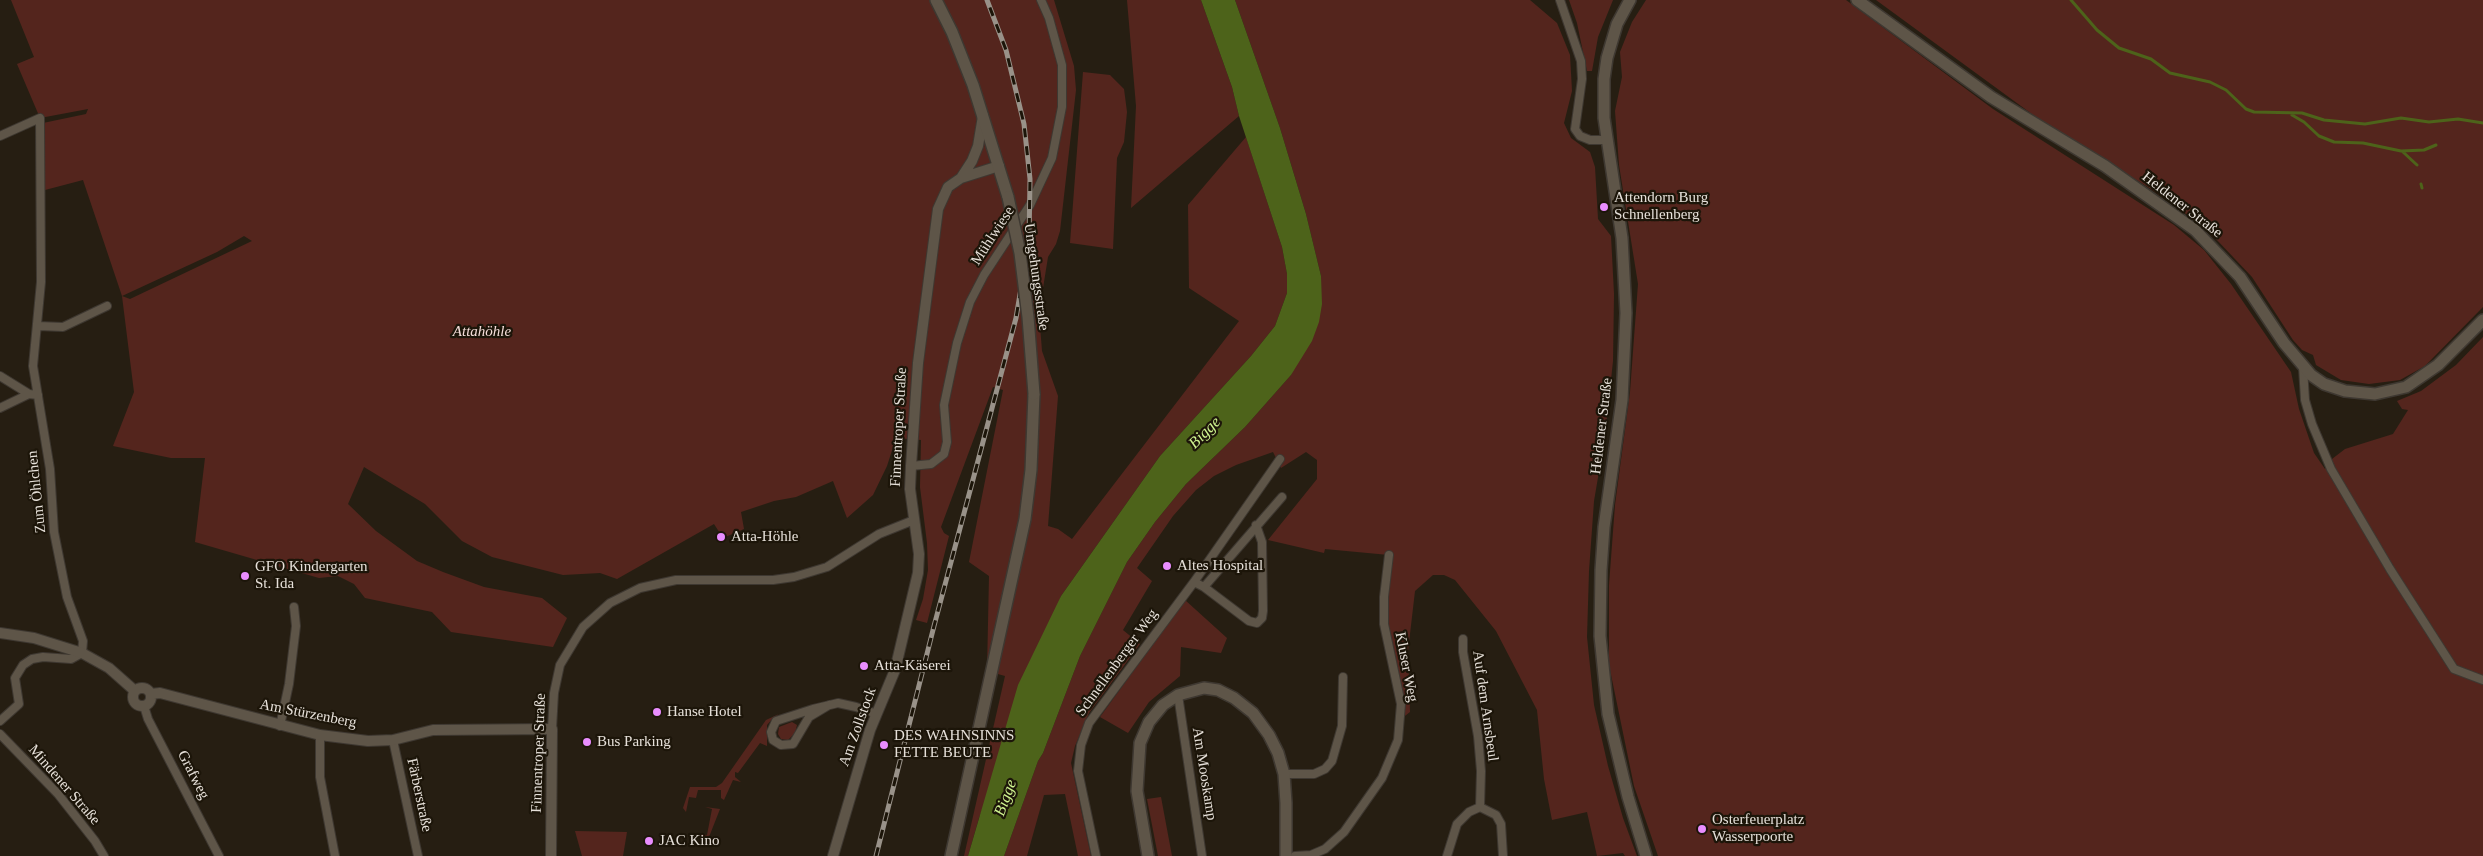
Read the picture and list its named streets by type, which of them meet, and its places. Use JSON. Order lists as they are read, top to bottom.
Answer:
{
  "streets": {
    "main road": ["Heldener Straße", "Umgehungsstraße"],
    "street": [
      "Mühlwiese",
      "Finnentroper Straße",
      "Zum Öhlchen",
      "Schnellenberger Weg",
      "Kluser Weg",
      "Auf dem Arnsbeul",
      "Am Stürzenberg",
      "Am Zollstock",
      "Am Mooskamp",
      "Grafweg",
      "Mindener Straße",
      "Färberstraße"
    ]
  },
  "crossings": [
    ["Mühlwiese", "Finnentroper Straße"],
    ["Umgehungsstraße", "Finnentroper Straße"],
    ["Finnentroper Straße", "Am Stürzenberg"],
    ["Finnentroper Straße", "Am Zollstock"],
    ["Am Stürzenberg", "Grafweg"],
    ["Am Stürzenberg", "Färberstraße"]
  ],
  "water": ["Bigge"],
  "parks": ["Attahöhle"],
  "places": [
    "Attendorn Burg Schnellenberg",
    "Atta-Höhle",
    "Altes Hospital",
    "GFO Kindergarten St. Ida",
    "Atta-Käserei",
    "Hanse Hotel",
    "Bus Parking",
    "DES WAHNSINNS FETTE BEUTE",
    "Osterfeuerplatz Wasserpoorte",
    "JAC Kino"
  ]
}
